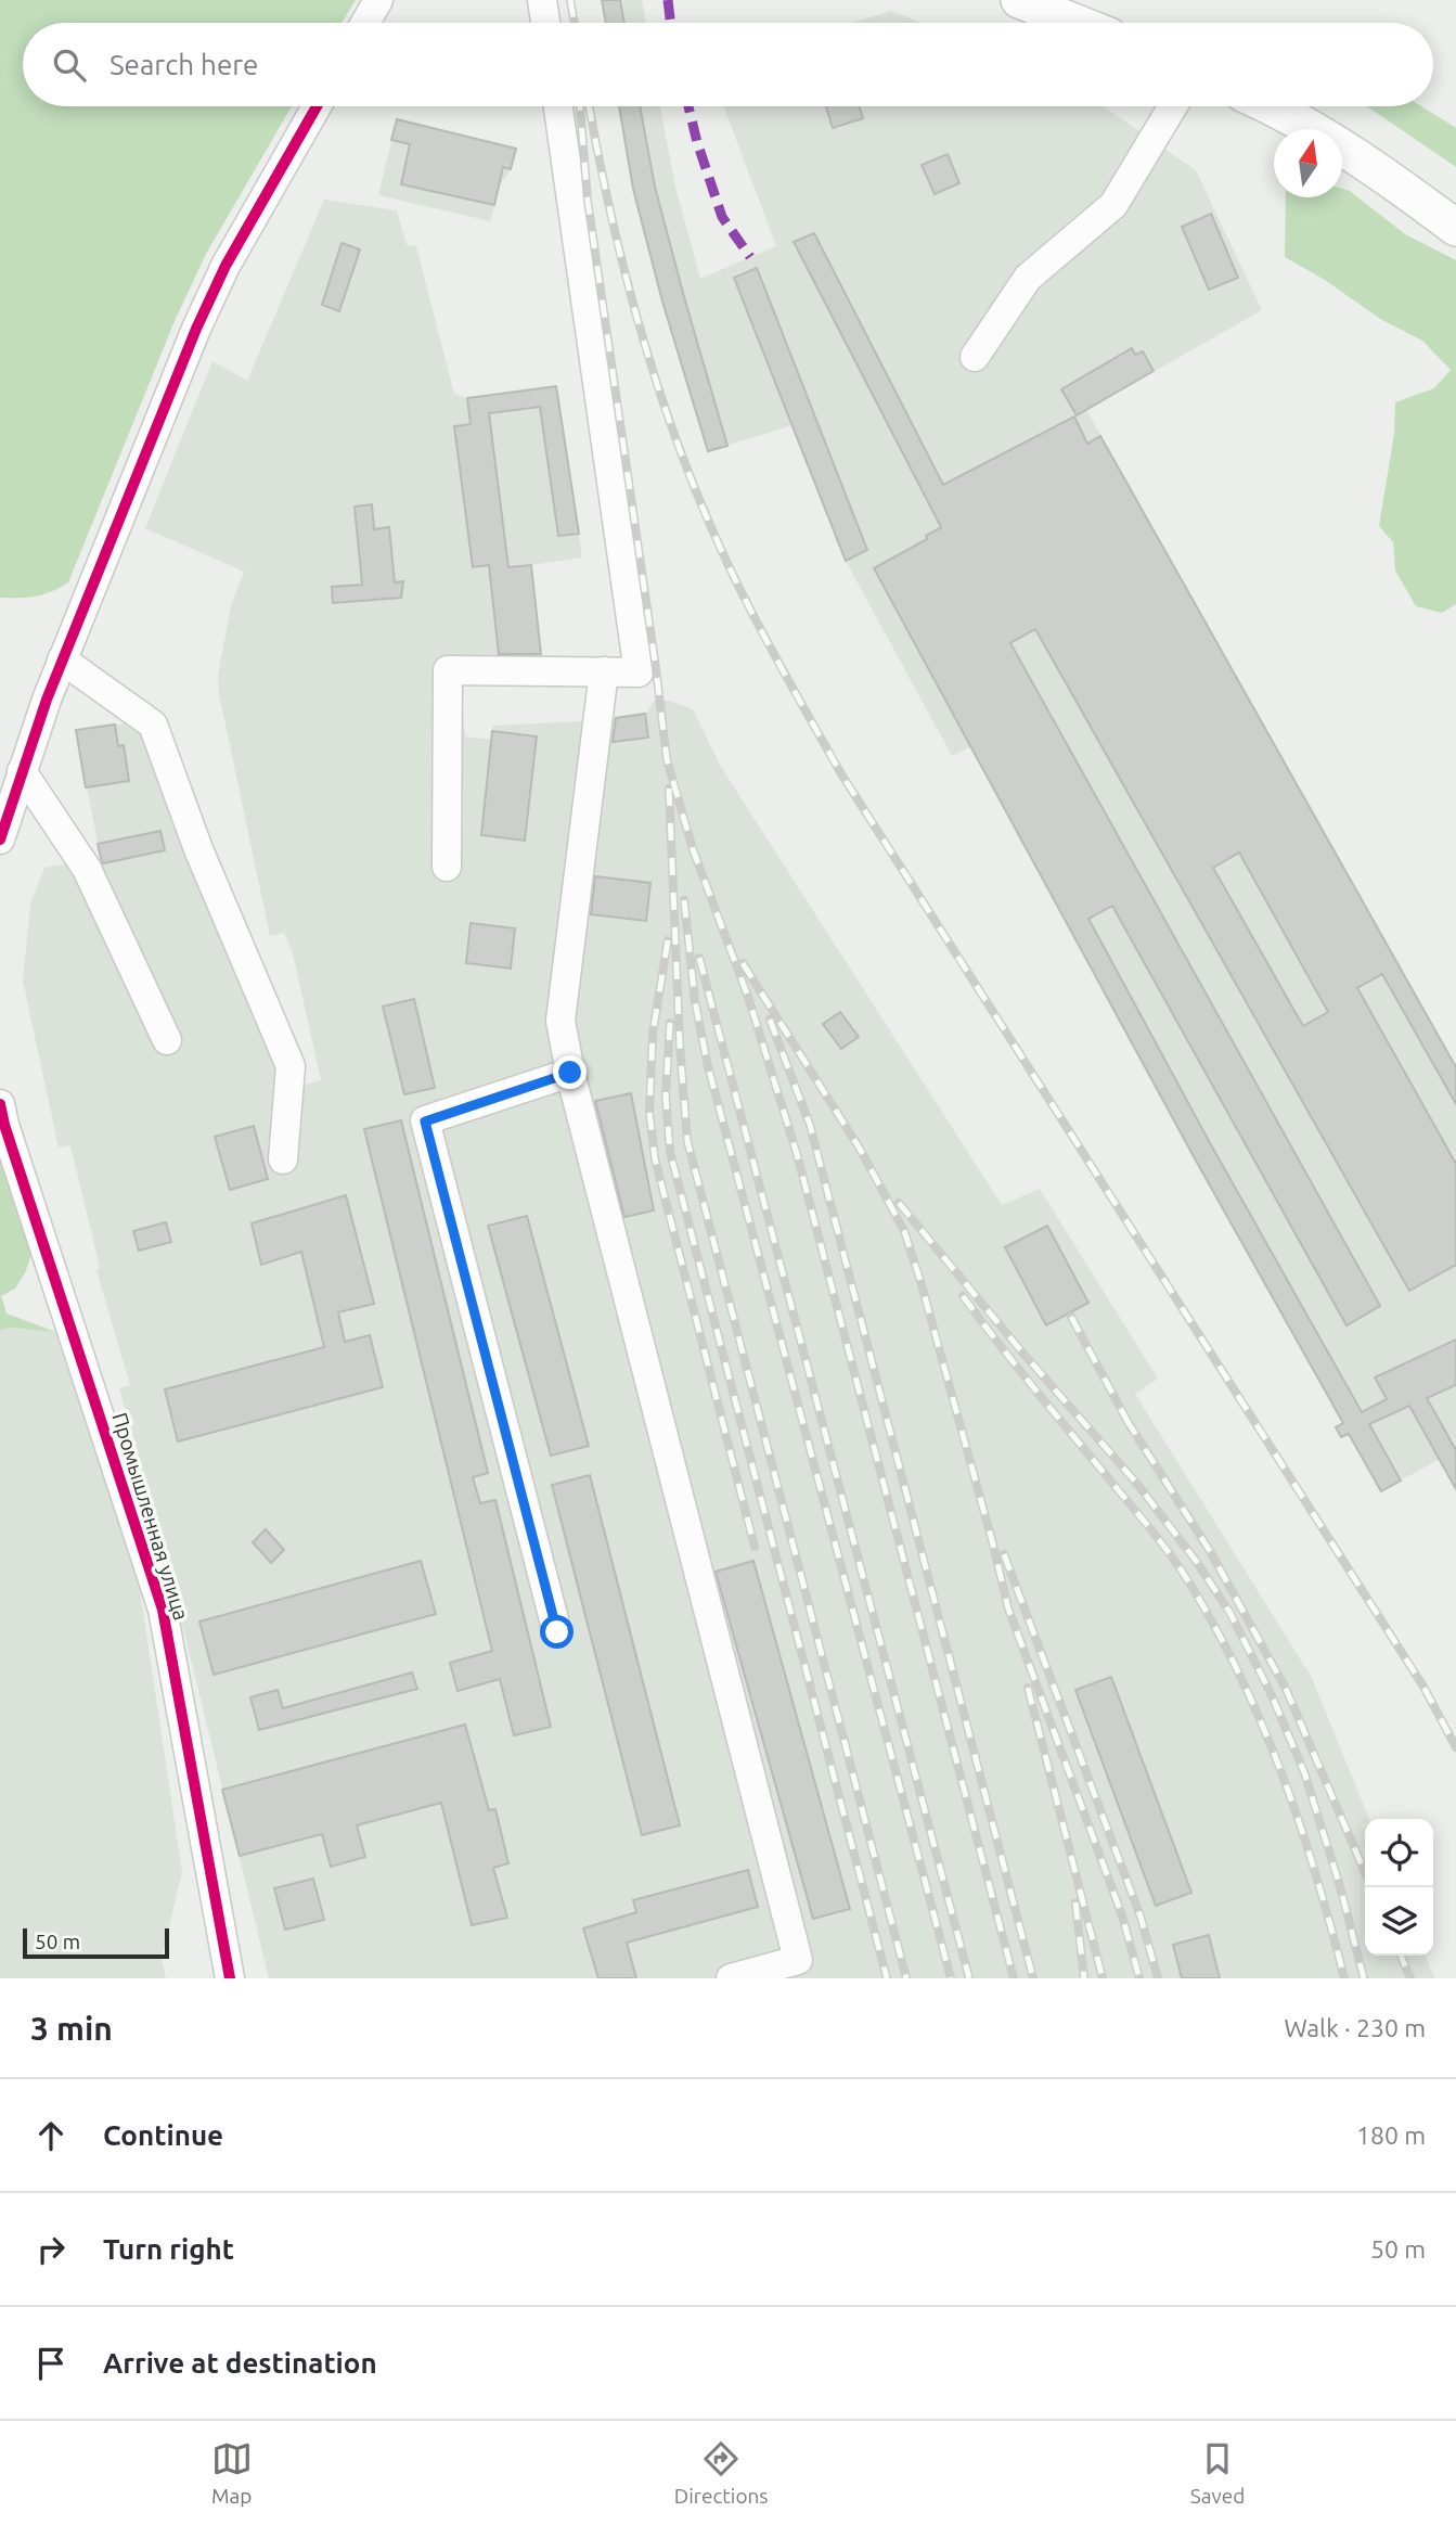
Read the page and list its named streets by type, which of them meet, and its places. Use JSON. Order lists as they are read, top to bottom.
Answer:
{
  "streets": {
    "street": ["Промышленная улица"]
  },
  "scale_bar": "50 m",
  "north": "top",
  "page": {
    "search": "Search here",
    "scale": "50 m",
    "heading": ["3 min", "Walk · 230 m"],
    "list": [
      ["Continue", "180 m"],
      ["Turn right", "50 m"],
      "Arrive at destination"
    ],
    "nav": ["Map", "Directions", "Saved"]
  }
}
